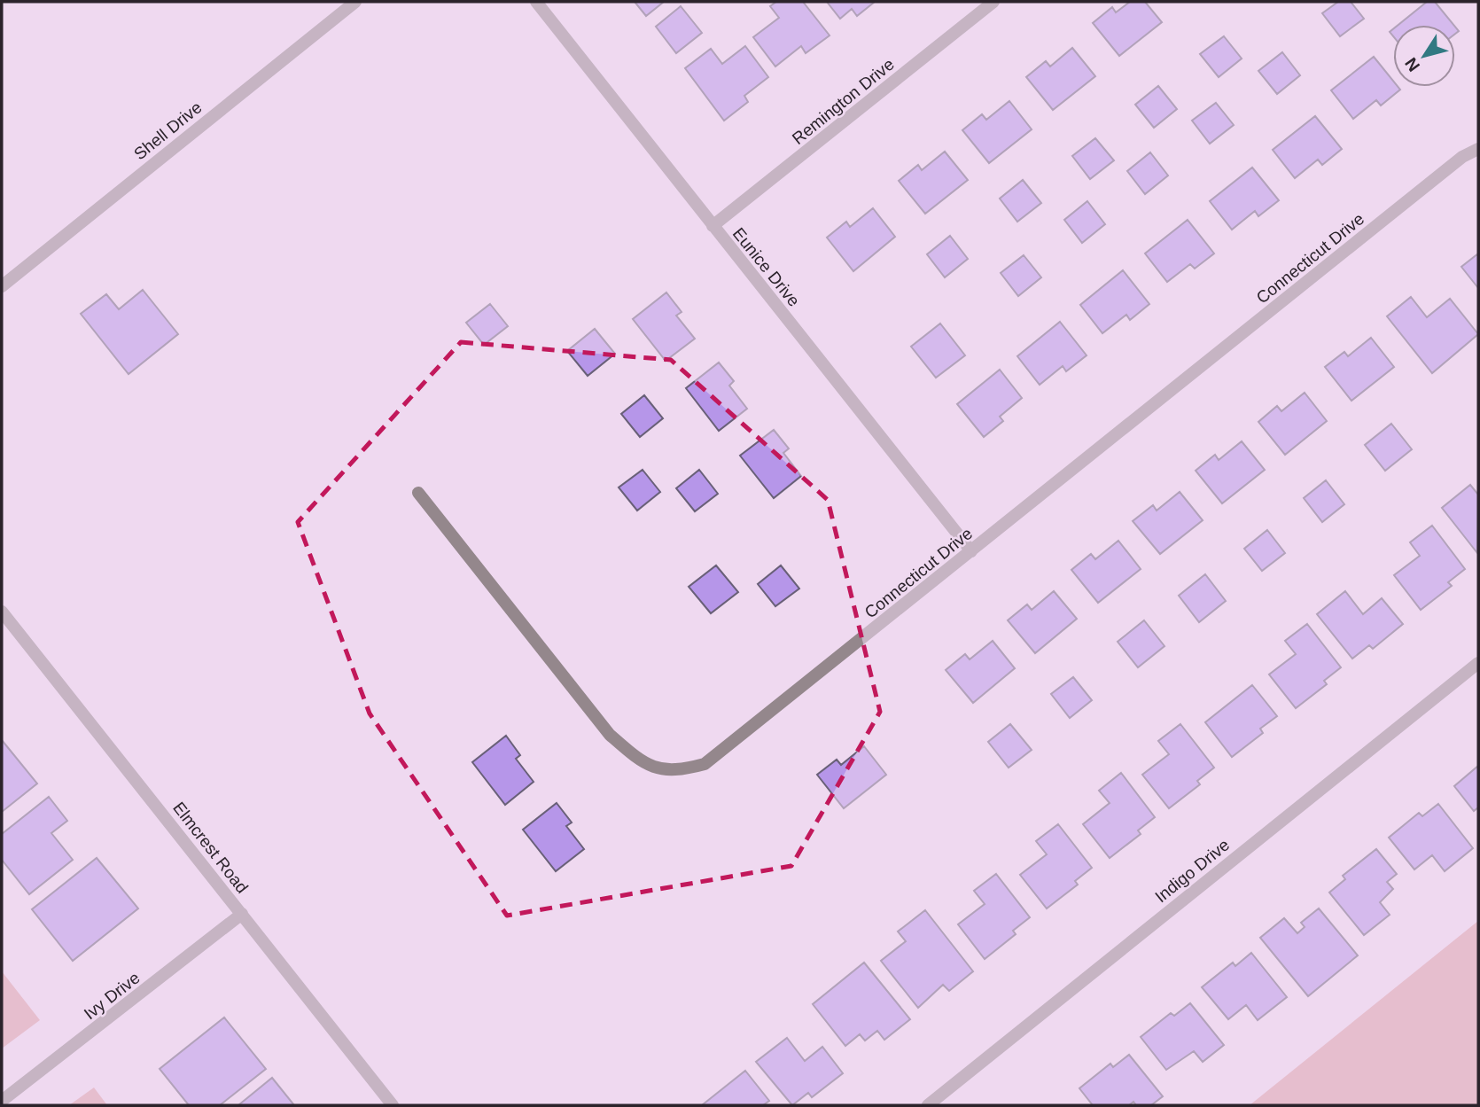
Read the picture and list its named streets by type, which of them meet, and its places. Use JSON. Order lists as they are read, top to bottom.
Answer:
{
  "streets": {
    "street": [
      "Remington Drive",
      "Shell Drive",
      "Connecticut Drive",
      "Eunice Drive",
      "Elmcrest Road",
      "Indigo Drive",
      "Ivy Drive"
    ]
  },
  "crossings": [
    ["Remington Drive", "Eunice Drive"],
    ["Connecticut Drive", "Eunice Drive"],
    ["Elmcrest Road", "Ivy Drive"]
  ],
  "north": "bottom left"
}
